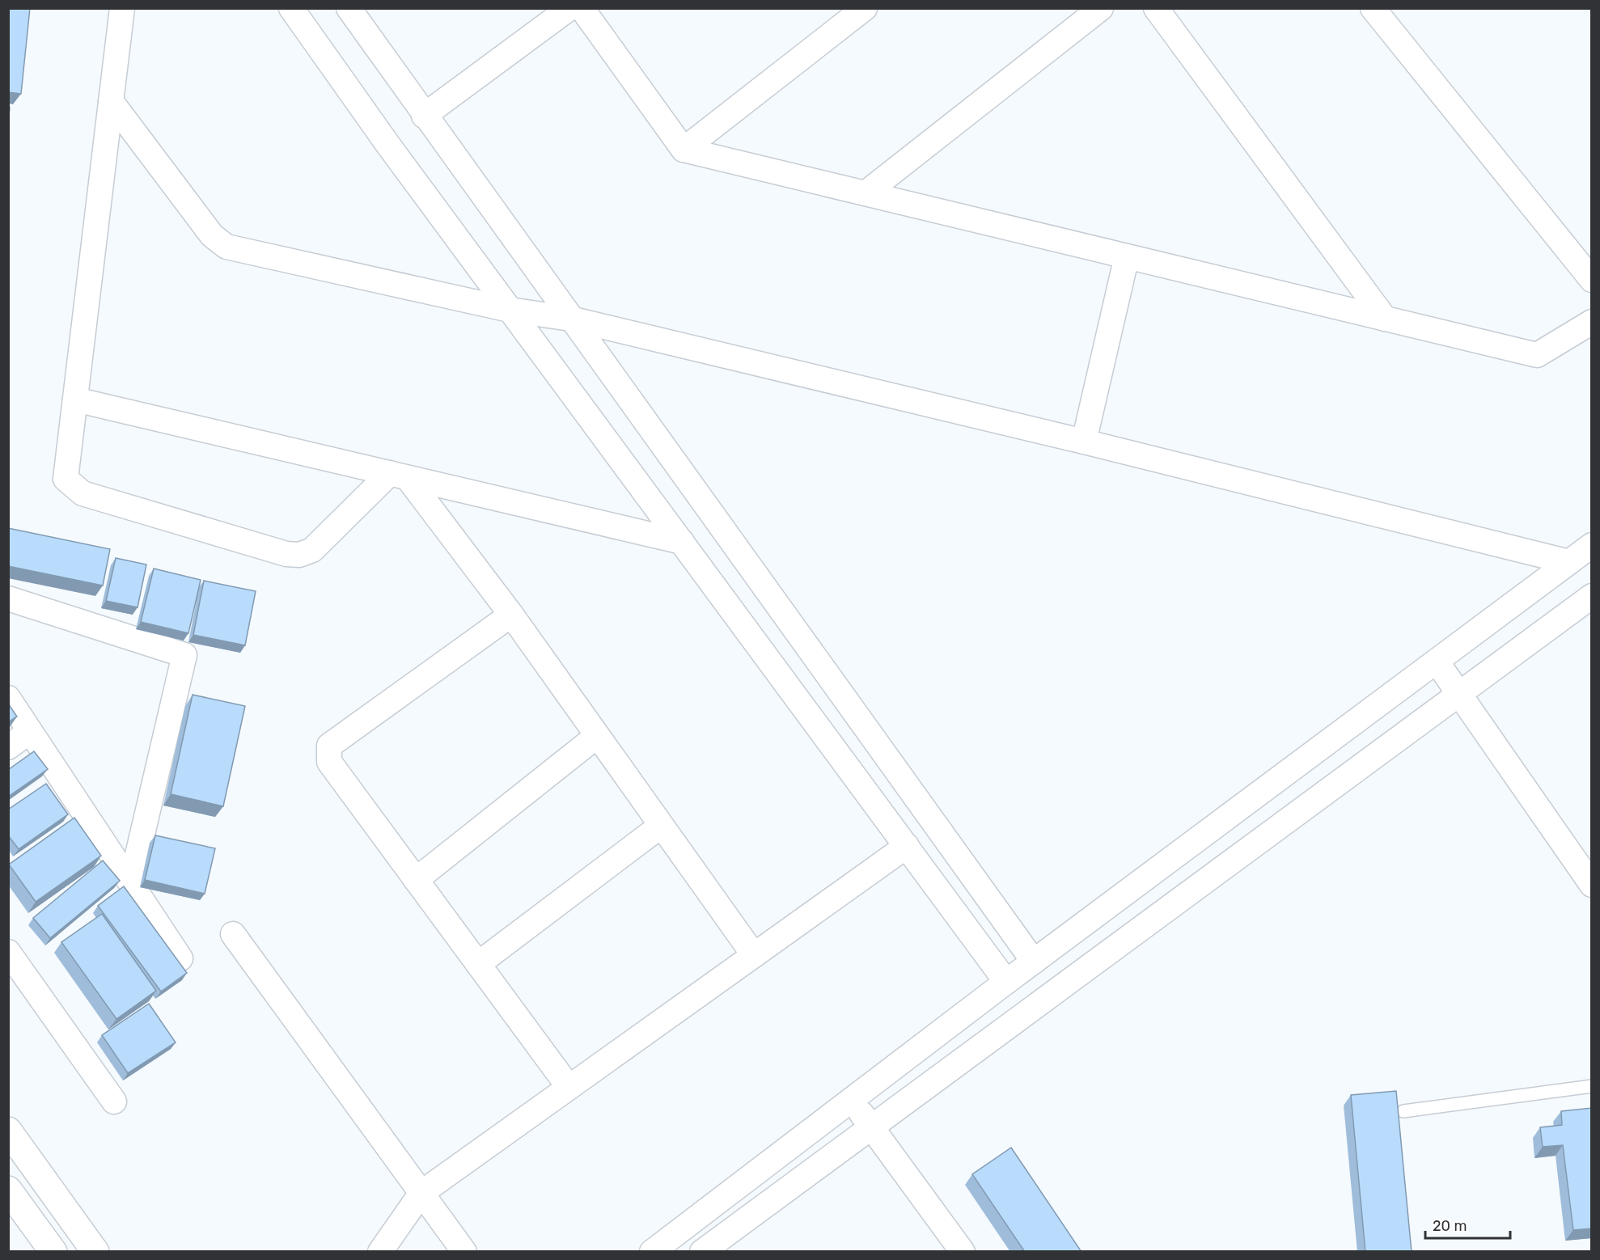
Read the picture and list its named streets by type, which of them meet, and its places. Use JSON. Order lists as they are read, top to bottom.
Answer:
{
  "scale_bar": "20 m"
}
